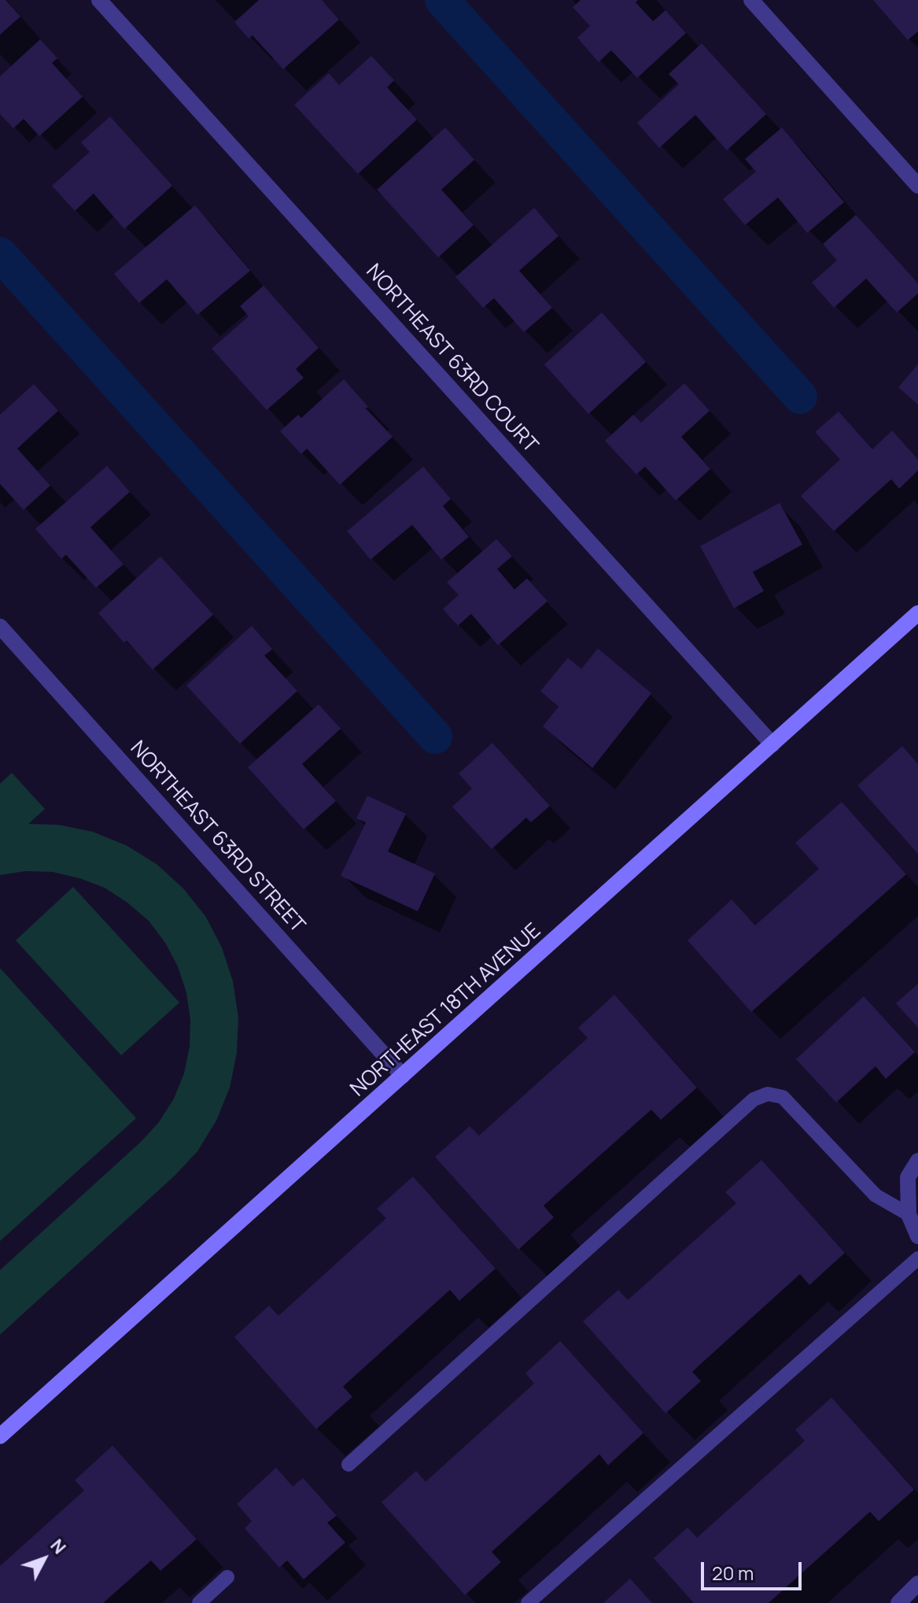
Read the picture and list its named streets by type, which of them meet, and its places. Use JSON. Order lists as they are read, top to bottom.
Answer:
{
  "streets": {
    "street": ["NORTHEAST 63RD COURT", "NORTHEAST 63RD STREET", "NORTHEAST 18TH AVENUE"]
  },
  "crossings": [
    ["NORTHEAST 63RD COURT", "NORTHEAST 18TH AVENUE"],
    ["NORTHEAST 63RD STREET", "NORTHEAST 18TH AVENUE"]
  ],
  "scale_bar": "20 m",
  "north": "top right"
}
